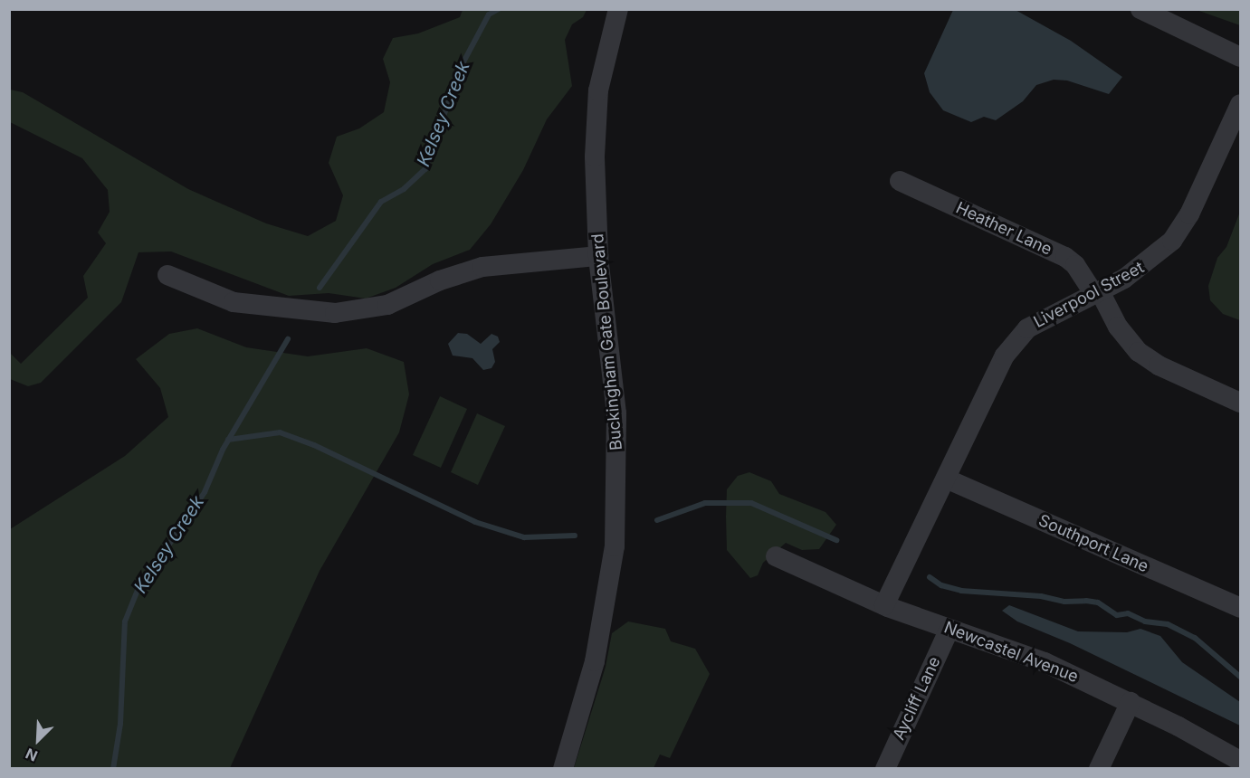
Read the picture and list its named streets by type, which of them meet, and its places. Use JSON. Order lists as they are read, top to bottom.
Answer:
{
  "streets": {
    "street": [
      "Heather Lane",
      "Liverpool Street",
      "Buckingham Gate Boulevard",
      "Southport Lane",
      "Newcastel Avenue",
      "Aycliff Lane"
    ]
  },
  "crossings": [
    ["Heather Lane", "Liverpool Street"],
    ["Liverpool Street", "Southport Lane"],
    ["Liverpool Street", "Newcastel Avenue"],
    ["Newcastel Avenue", "Aycliff Lane"]
  ],
  "water": ["Kelsey Creek"],
  "north": "bottom left"
}
